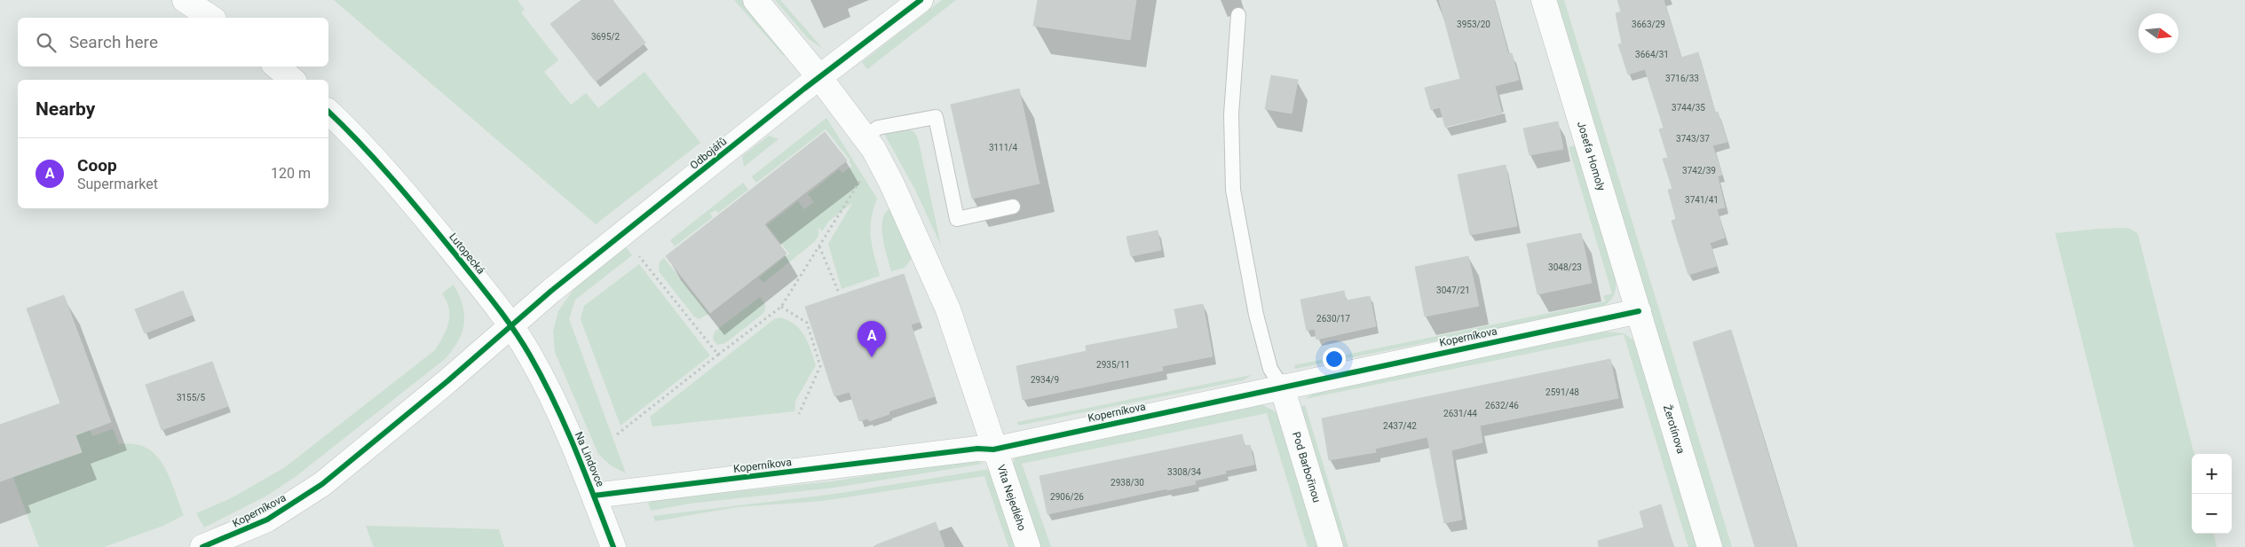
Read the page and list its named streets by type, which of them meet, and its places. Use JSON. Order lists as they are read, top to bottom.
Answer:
{
  "streets": {
    "street": [
      "Odbojářů",
      "Josefa Homoly",
      "Lutopecká",
      "Koperníkova",
      "Žerotínova",
      "Na Lindovce",
      "Pod Barbořinou",
      "Víta Nejedlého"
    ]
  },
  "crossings": [
    ["Odbojářů", "Lutopecká"],
    ["Odbojářů", "Koperníkova"],
    ["Odbojářů", "Víta Nejedlého"],
    ["Josefa Homoly", "Koperníkova"],
    ["Josefa Homoly", "Žerotínova"],
    ["Lutopecká", "Na Lindovce"],
    ["Koperníkova", "Žerotínova"],
    ["Koperníkova", "Na Lindovce"],
    ["Koperníkova", "Pod Barbořinou"],
    ["Koperníkova", "Víta Nejedlého"]
  ],
  "house_numbers": [
    "3953/20",
    "3663/29",
    "3695/2",
    "3664/31",
    "3716/33",
    "3744/35",
    "3743/37",
    "3111/4",
    "3742/39",
    "3741/41",
    "3048/23",
    "3047/21",
    "2630/17",
    "2935/11",
    "2934/9",
    "2591/48",
    "3155/5",
    "2632/46",
    "2631/44",
    "2437/42",
    "3308/34",
    "2938/30",
    "2906/26"
  ],
  "north": "right",
  "page": {
    "search": "Search here",
    "heading": "Nearby",
    "list": [
      {
        "mark": "A",
        "name": "Coop",
        "note": "Supermarket",
        "value": "120 m"
      }
    ],
    "pins": "A",
    "map_buttons": ["+", "−"]
  }
}
